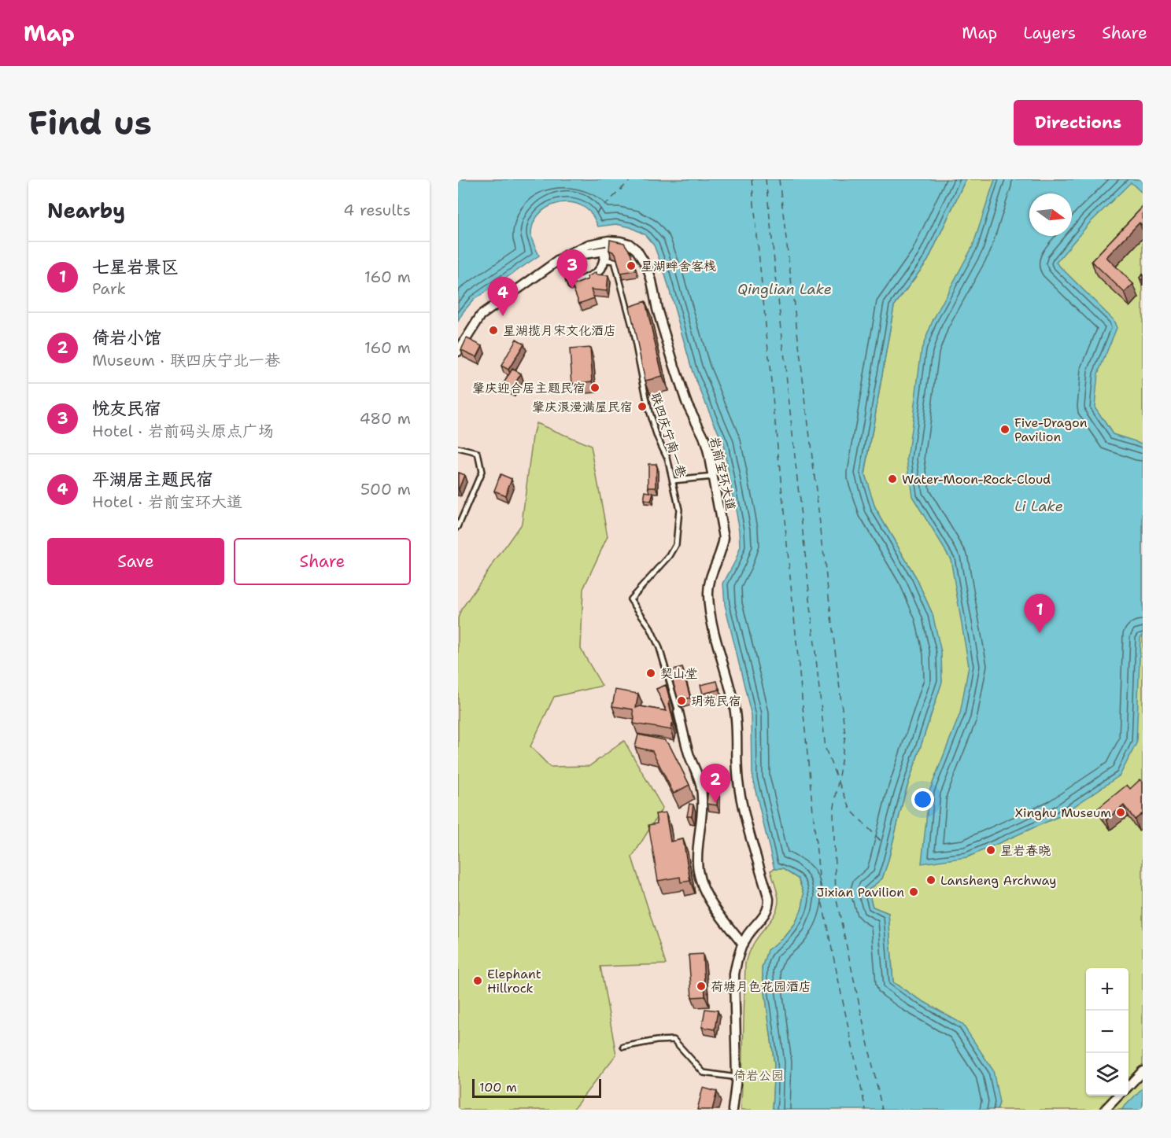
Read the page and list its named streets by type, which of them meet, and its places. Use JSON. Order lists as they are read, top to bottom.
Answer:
{
  "streets": {
    "street": ["岩前宝环大道"],
    "lane": ["联四庆宁南一巷"]
  },
  "crossings": [
    ["联四庆宁南一巷", "岩前宝环大道"]
  ],
  "water": ["Qinglian Lake", "Li Lake"],
  "parks": ["倚岩公园"],
  "places": [
    "星湖畔舍客栈",
    "星湖揽月宋文化酒店",
    "肇庆迎合居主题民宿",
    "肇庆浪漫满屋民宿",
    "Five-Dragon Pavilion",
    "Water-Moon-Rock-Cloud",
    "契山堂",
    "玥苑民宿",
    "Xinghu Museum",
    "星岩春晓",
    "Lansheng Archway",
    "Jixian Pavilion",
    "Elephant Hillrock",
    "荷塘月色花园酒店"
  ],
  "scale_bar": "100 m",
  "north": "right",
  "page": {
    "header": "Map",
    "nav": ["Map", "Layers", "Share"],
    "buttons": [
      "Directions",
      ["Save", "Share"]
    ],
    "title": "Find us",
    "heading": ["Nearby", "4 results"],
    "list": [
      {
        "mark": "1",
        "name": "七星岩景区",
        "note": "Park",
        "value": "160 m"
      },
      {
        "mark": "2",
        "name": "倚岩小馆",
        "note": "Museum · 联四庆宁北一巷",
        "value": "160 m"
      },
      {
        "mark": "3",
        "name": "悦友民宿",
        "note": "Hotel · 岩前码头原点广场",
        "value": "480 m"
      },
      {
        "mark": "4",
        "name": "平湖居主题民宿",
        "note": "Hotel · 岩前宝环大道",
        "value": "500 m"
      }
    ],
    "pins": [
      "3",
      "4",
      "1",
      "2"
    ],
    "map_buttons": ["+", "−"],
    "scale": "100 m"
  }
}
